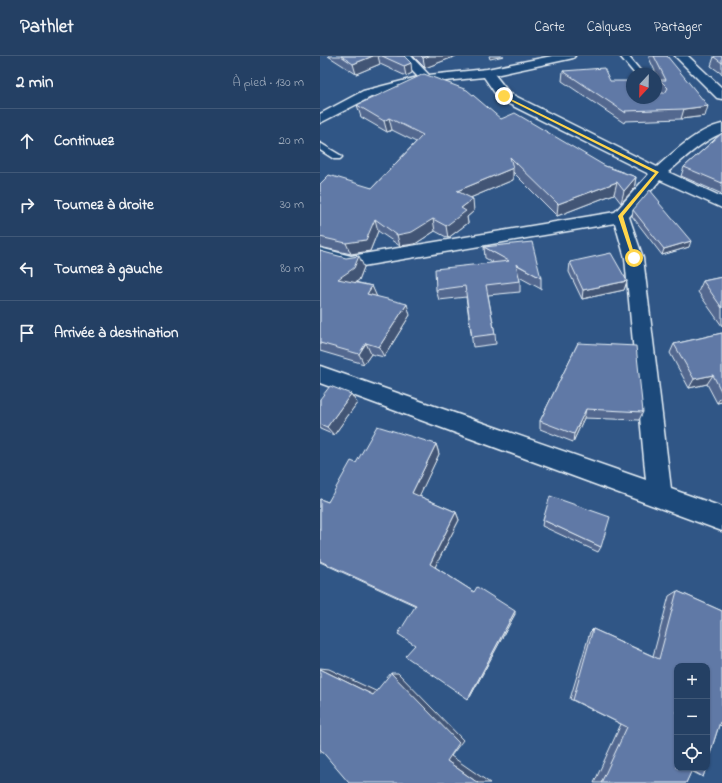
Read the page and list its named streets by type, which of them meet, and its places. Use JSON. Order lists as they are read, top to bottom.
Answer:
{
  "north": "bottom",
  "page": {
    "header": "Pathlet",
    "nav": ["Carte", "Calques", "Partager"],
    "heading": ["2 min", "À pied · 130 m"],
    "list": [
      ["Continuez", "20 m"],
      ["Tournez à droite", "30 m"],
      ["Tournez à gauche", "80 m"],
      "Arrivée à destination"
    ],
    "map_buttons": ["+", "−"]
  }
}
